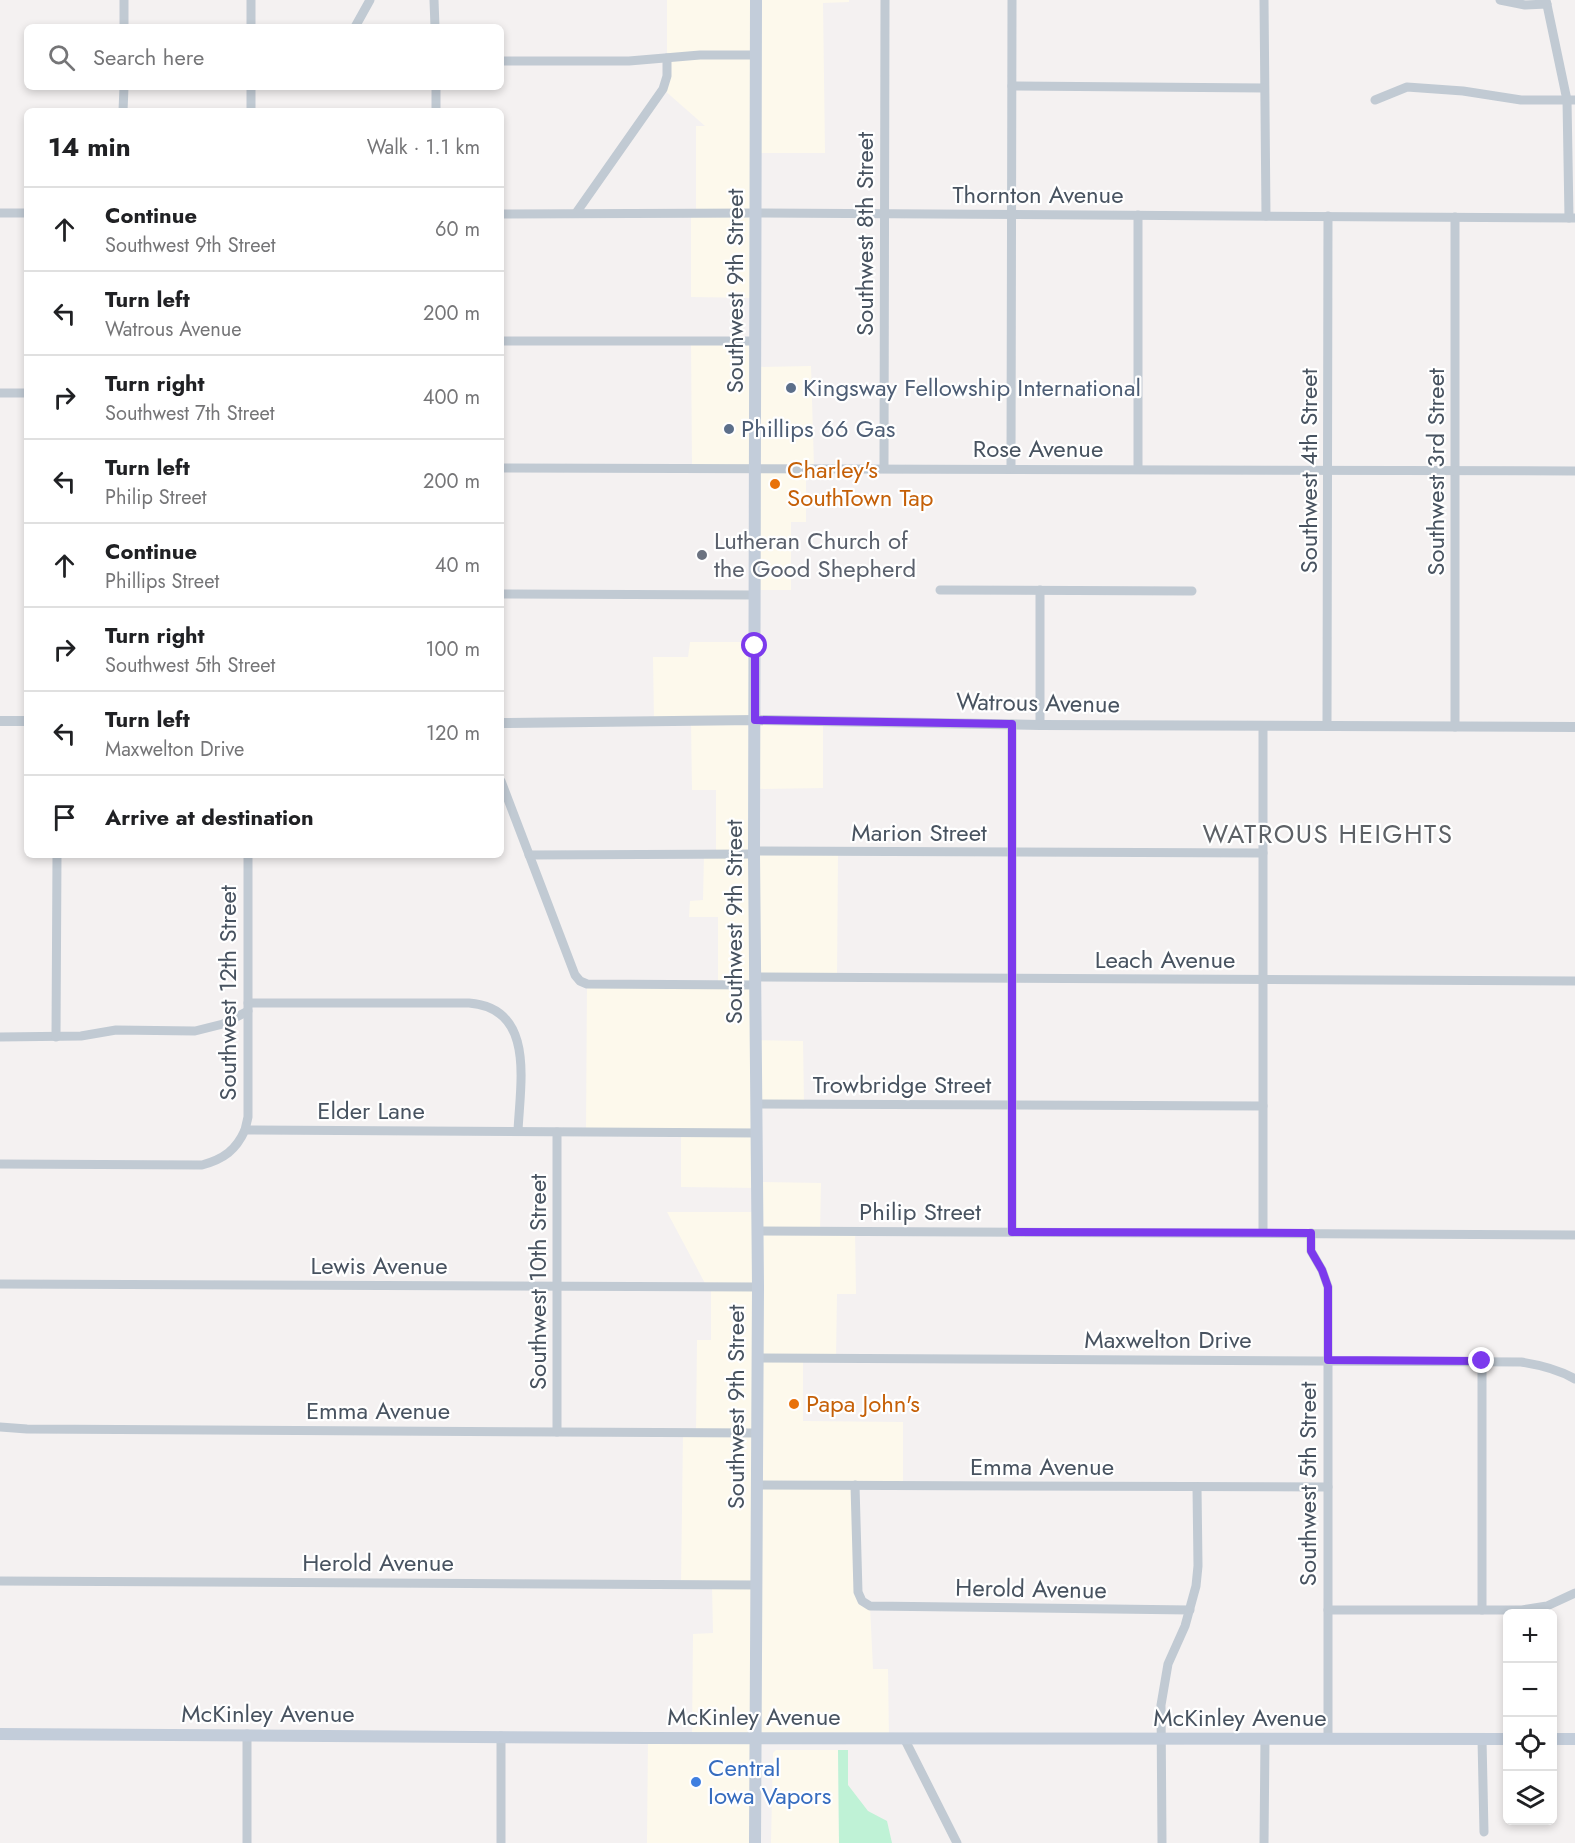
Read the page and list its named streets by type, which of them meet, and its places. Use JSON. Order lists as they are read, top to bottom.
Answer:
{
  "streets": {
    "main road": ["Southwest 9th Street", "McKinley Avenue"],
    "street": [
      "Thornton Avenue",
      "Southwest 8th Street",
      "Rose Avenue",
      "Southwest 4th Street",
      "Southwest 3rd Street",
      "Watrous Avenue",
      "Marion Street",
      "Leach Avenue",
      "Southwest 12th Street",
      "Trowbridge Street",
      "Elder Lane",
      "Philip Street",
      "Lewis Avenue",
      "Southwest 10th Street",
      "Maxwelton Drive",
      "Emma Avenue",
      "Southwest 5th Street",
      "Herold Avenue"
    ]
  },
  "crossings": [
    ["Thornton Avenue", "Southwest 8th Street"],
    ["Thornton Avenue", "Southwest 9th Street"],
    ["Thornton Avenue", "Southwest 4th Street"],
    ["Thornton Avenue", "Southwest 3rd Street"],
    ["Southwest 8th Street", "Rose Avenue"],
    ["Southwest 9th Street", "Rose Avenue"],
    ["Southwest 9th Street", "Watrous Avenue"],
    ["Southwest 9th Street", "Marion Street"],
    ["Southwest 9th Street", "Leach Avenue"],
    ["Southwest 9th Street", "Trowbridge Street"],
    ["Southwest 9th Street", "Elder Lane"],
    ["Southwest 9th Street", "Philip Street"],
    ["Southwest 9th Street", "Lewis Avenue"],
    ["Southwest 9th Street", "Maxwelton Drive"],
    ["Southwest 9th Street", "Emma Avenue"],
    ["Southwest 9th Street", "Herold Avenue"],
    ["Southwest 9th Street", "McKinley Avenue"],
    ["Rose Avenue", "Southwest 4th Street"],
    ["Rose Avenue", "Southwest 3rd Street"],
    ["Southwest 4th Street", "Watrous Avenue"],
    ["Southwest 3rd Street", "Watrous Avenue"],
    ["Marion Street", "Leach Avenue"],
    ["Southwest 12th Street", "Elder Lane"],
    ["Elder Lane", "Southwest 10th Street"],
    ["Philip Street", "Southwest 5th Street"],
    ["Lewis Avenue", "Southwest 10th Street"],
    ["Southwest 10th Street", "Emma Avenue"],
    ["Maxwelton Drive", "Southwest 5th Street"],
    ["Emma Avenue", "Southwest 5th Street"],
    ["Emma Avenue", "Herold Avenue"],
    ["Southwest 5th Street", "McKinley Avenue"]
  ],
  "districts": ["WATROUS HEIGHTS"],
  "places": [
    "Kingsway Fellowship International",
    "Phillips 66 Gas",
    "Charley's SouthTown Tap",
    "Lutheran Church of the Good Shepherd",
    "Papa John's",
    "Central Iowa Vapors"
  ],
  "page": {
    "search": "Search here",
    "heading": ["14 min", "Walk · 1.1 km"],
    "list": [
      ["Continue", "Southwest 9th Street", "60 m"],
      ["Turn left", "Watrous Avenue", "200 m"],
      ["Turn right", "Southwest 7th Street", "400 m"],
      ["Turn left", "Philip Street", "200 m"],
      ["Continue", "Phillips Street", "40 m"],
      ["Turn right", "Southwest 5th Street", "100 m"],
      ["Turn left", "Maxwelton Drive", "120 m"],
      "Arrive at destination"
    ],
    "map_buttons": ["+", "−"]
  }
}
